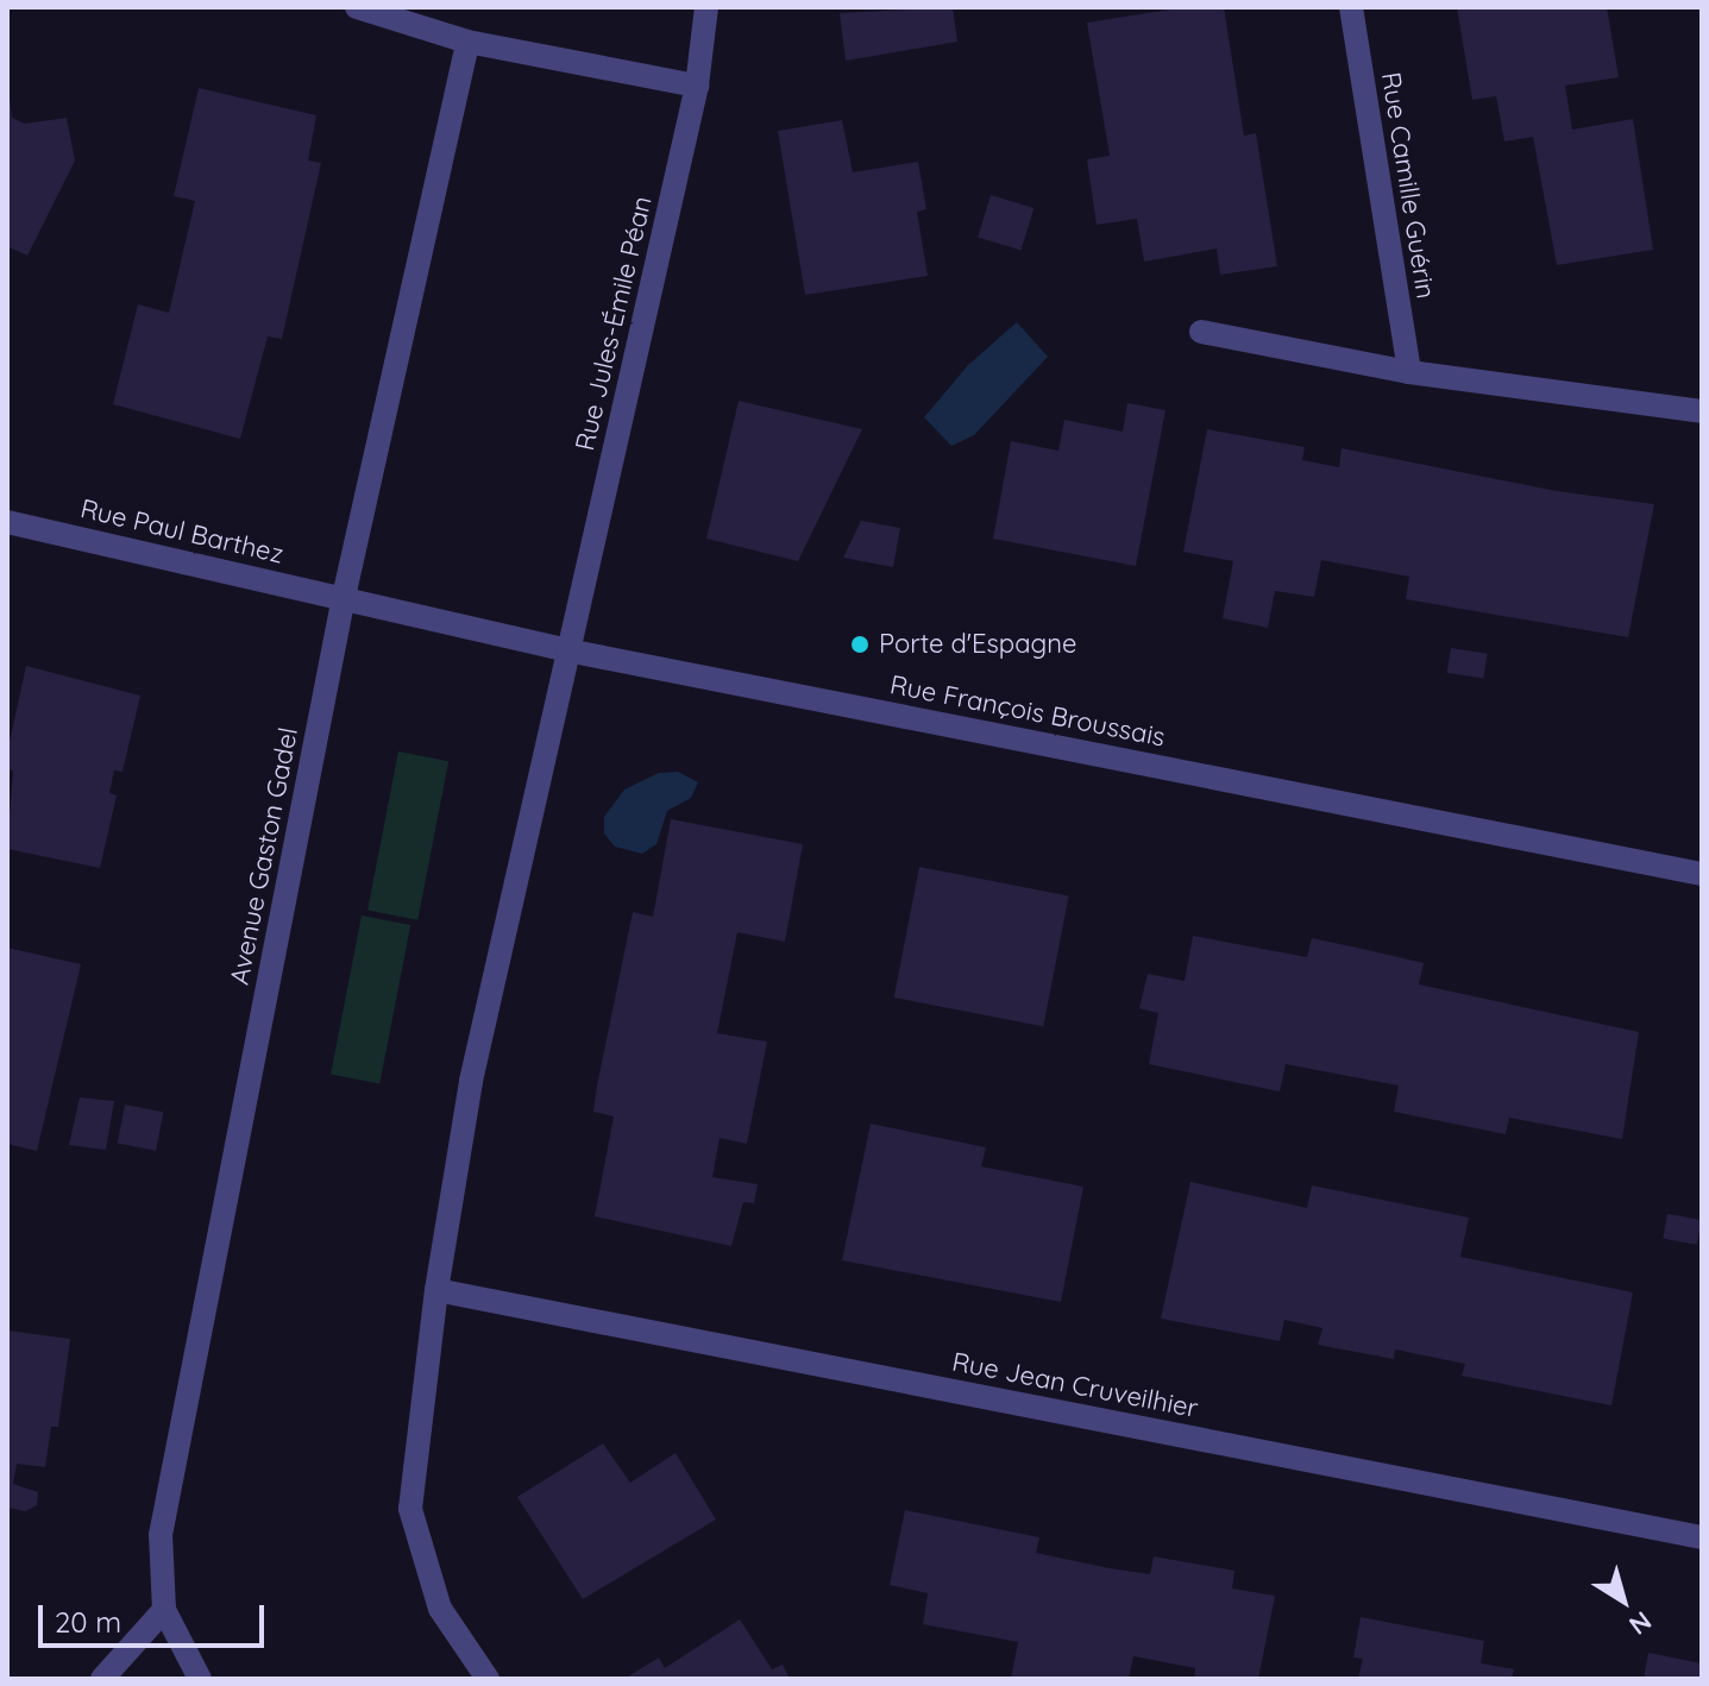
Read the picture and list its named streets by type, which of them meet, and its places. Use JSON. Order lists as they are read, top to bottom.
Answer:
{
  "streets": {
    "street": [
      "Rue Camille Guérin",
      "Rue Jules-Émile Péan",
      "Rue Paul Barthez",
      "Rue François Broussais",
      "Avenue Gaston Gadel",
      "Rue Jean Cruveilhier"
    ]
  },
  "crossings": [
    ["Rue Jules-Émile Péan", "Rue François Broussais"],
    ["Rue Paul Barthez", "Rue François Broussais"],
    ["Rue Paul Barthez", "Avenue Gaston Gadel"],
    ["Rue François Broussais", "Avenue Gaston Gadel"]
  ],
  "places": ["Porte d'Espagne"],
  "scale_bar": "20 m",
  "north": "bottom right"
}
